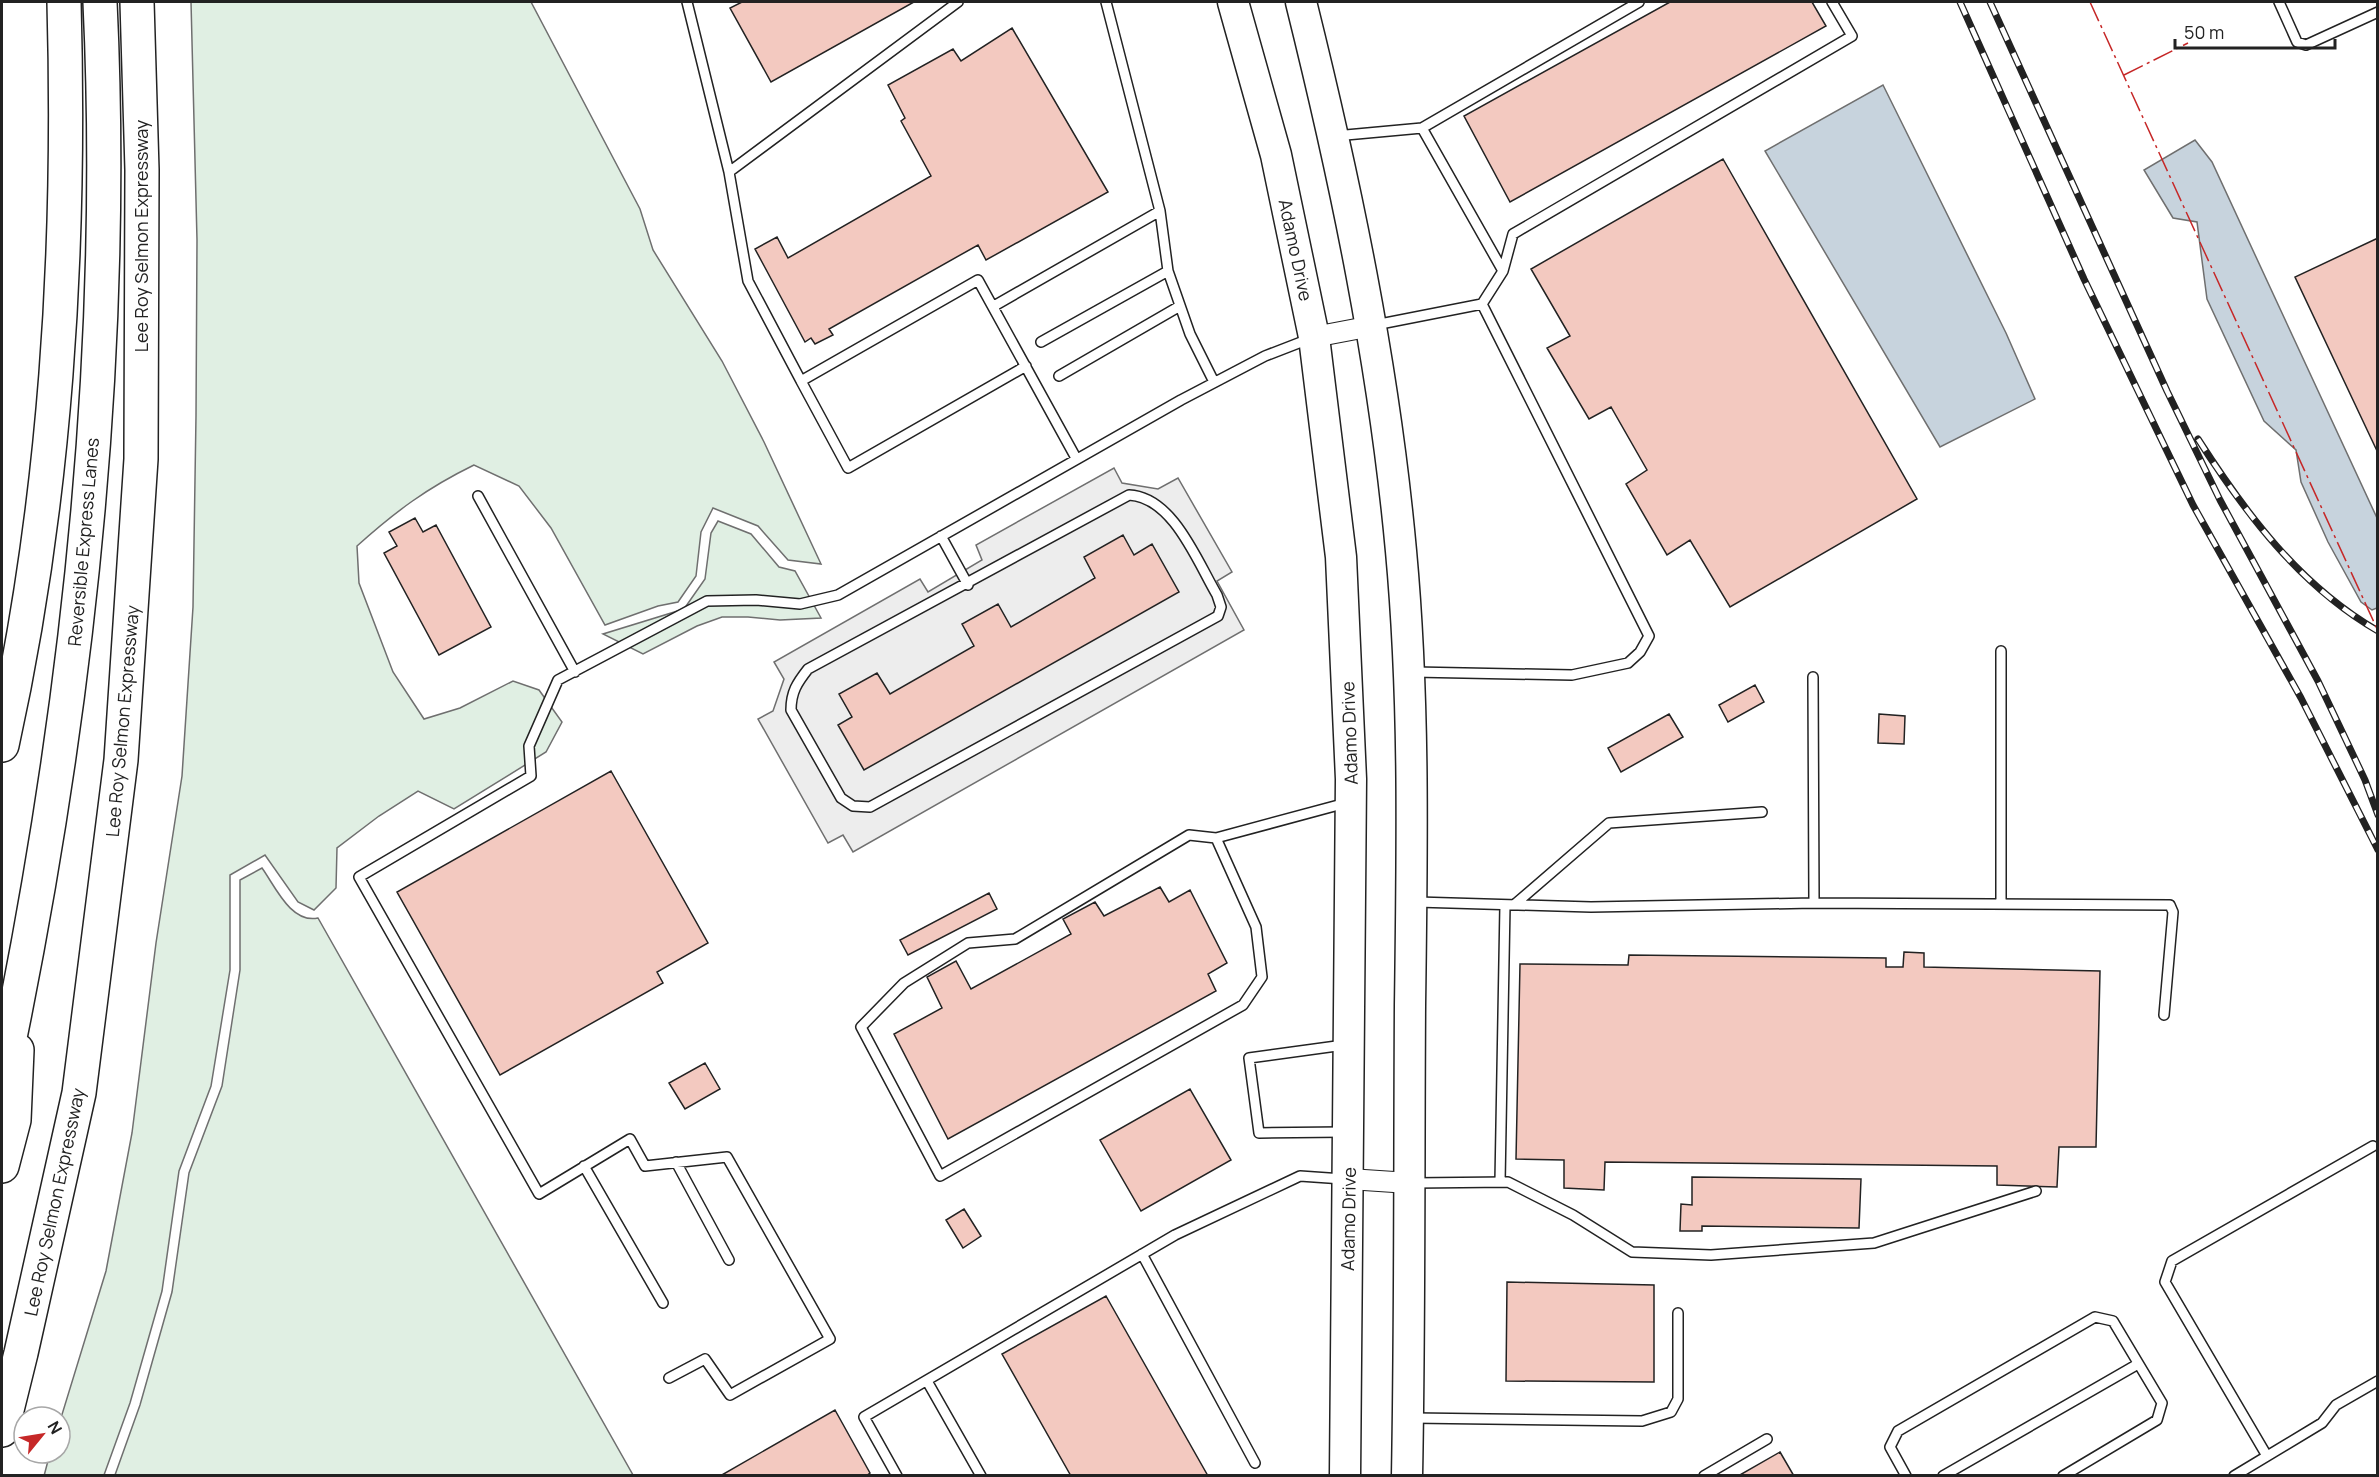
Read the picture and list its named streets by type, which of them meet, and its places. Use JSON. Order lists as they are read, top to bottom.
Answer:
{
  "streets": {
    "highway": ["Lee Roy Selmon Expressway", "Reversible Express Lanes"],
    "main road": ["Adamo Drive"]
  },
  "scale_bar": "50 m",
  "north": "top right"
}
